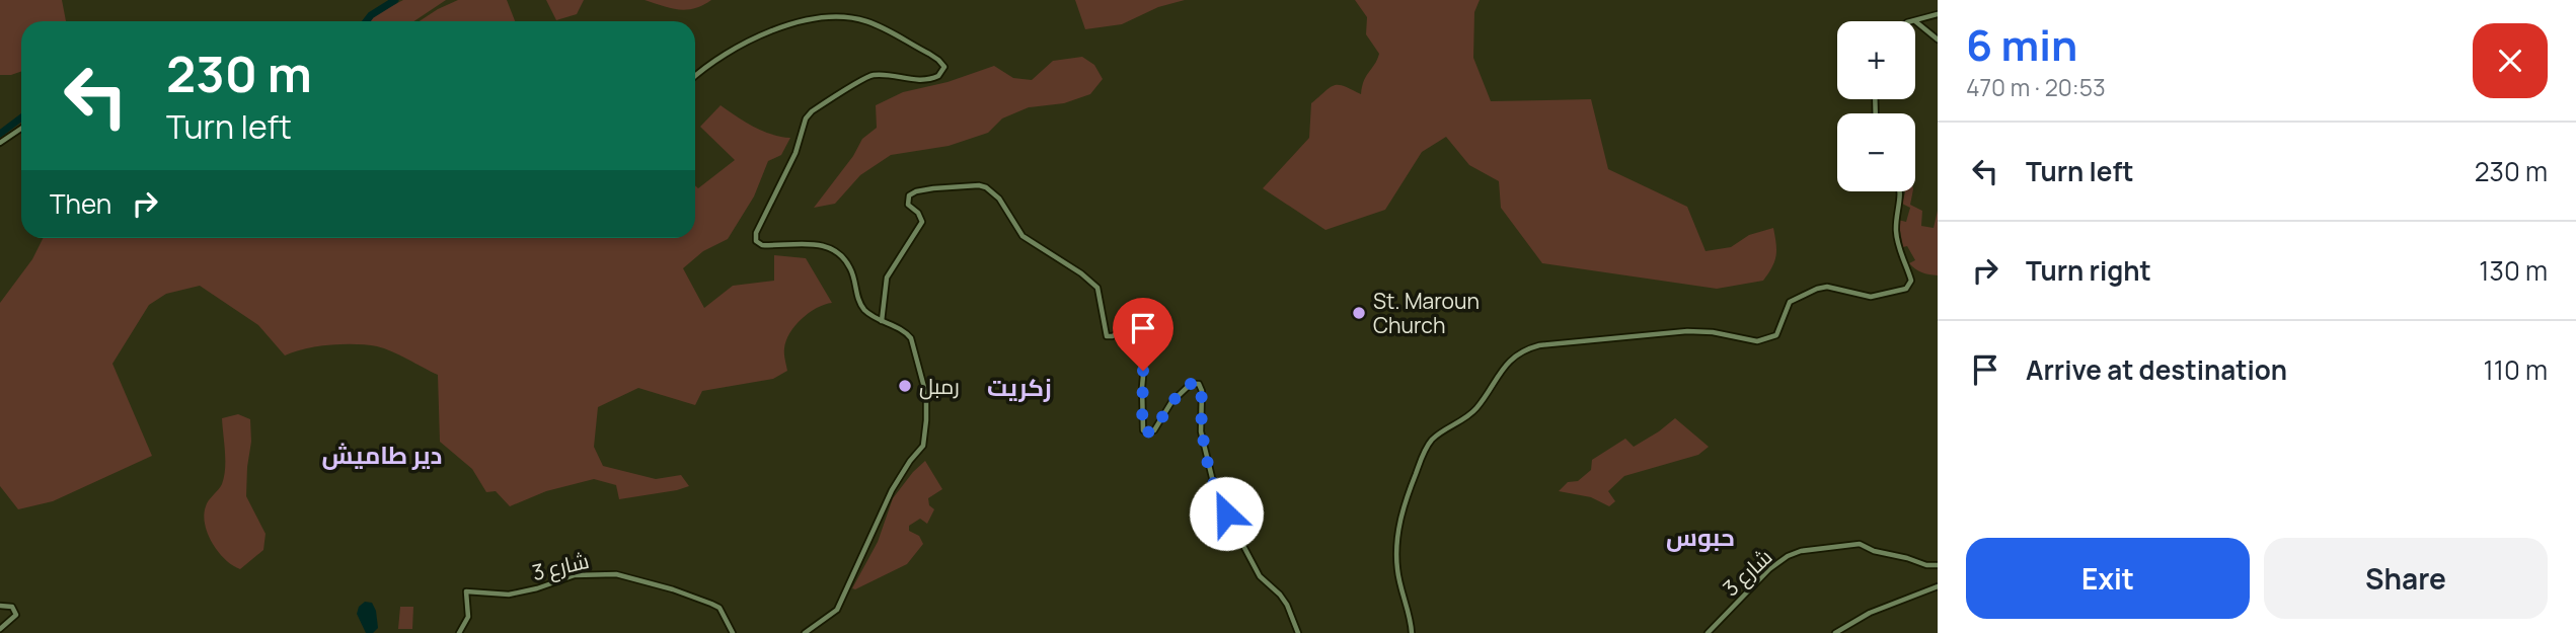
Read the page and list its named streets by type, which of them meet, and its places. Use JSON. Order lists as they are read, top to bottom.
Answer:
{
  "streets": {
    "street": ["شارع 3"]
  },
  "districts": ["زكريت", "دير طاميش", "حبوس"],
  "places": ["St. Maroun Church", "رمبل"],
  "page": {
    "heading": ["6 min", "470 m · 20:53"],
    "map_buttons": ["+", "−"],
    "turn": ["230 m", "Turn left"],
    "list": [
      {
        "name": "Turn left",
        "value": "230 m"
      },
      {
        "name": "Turn right",
        "value": "130 m"
      },
      {
        "name": "Arrive at destination",
        "value": "110 m"
      }
    ],
    "then": "Then",
    "buttons": ["Exit", "Share"]
  }
}
